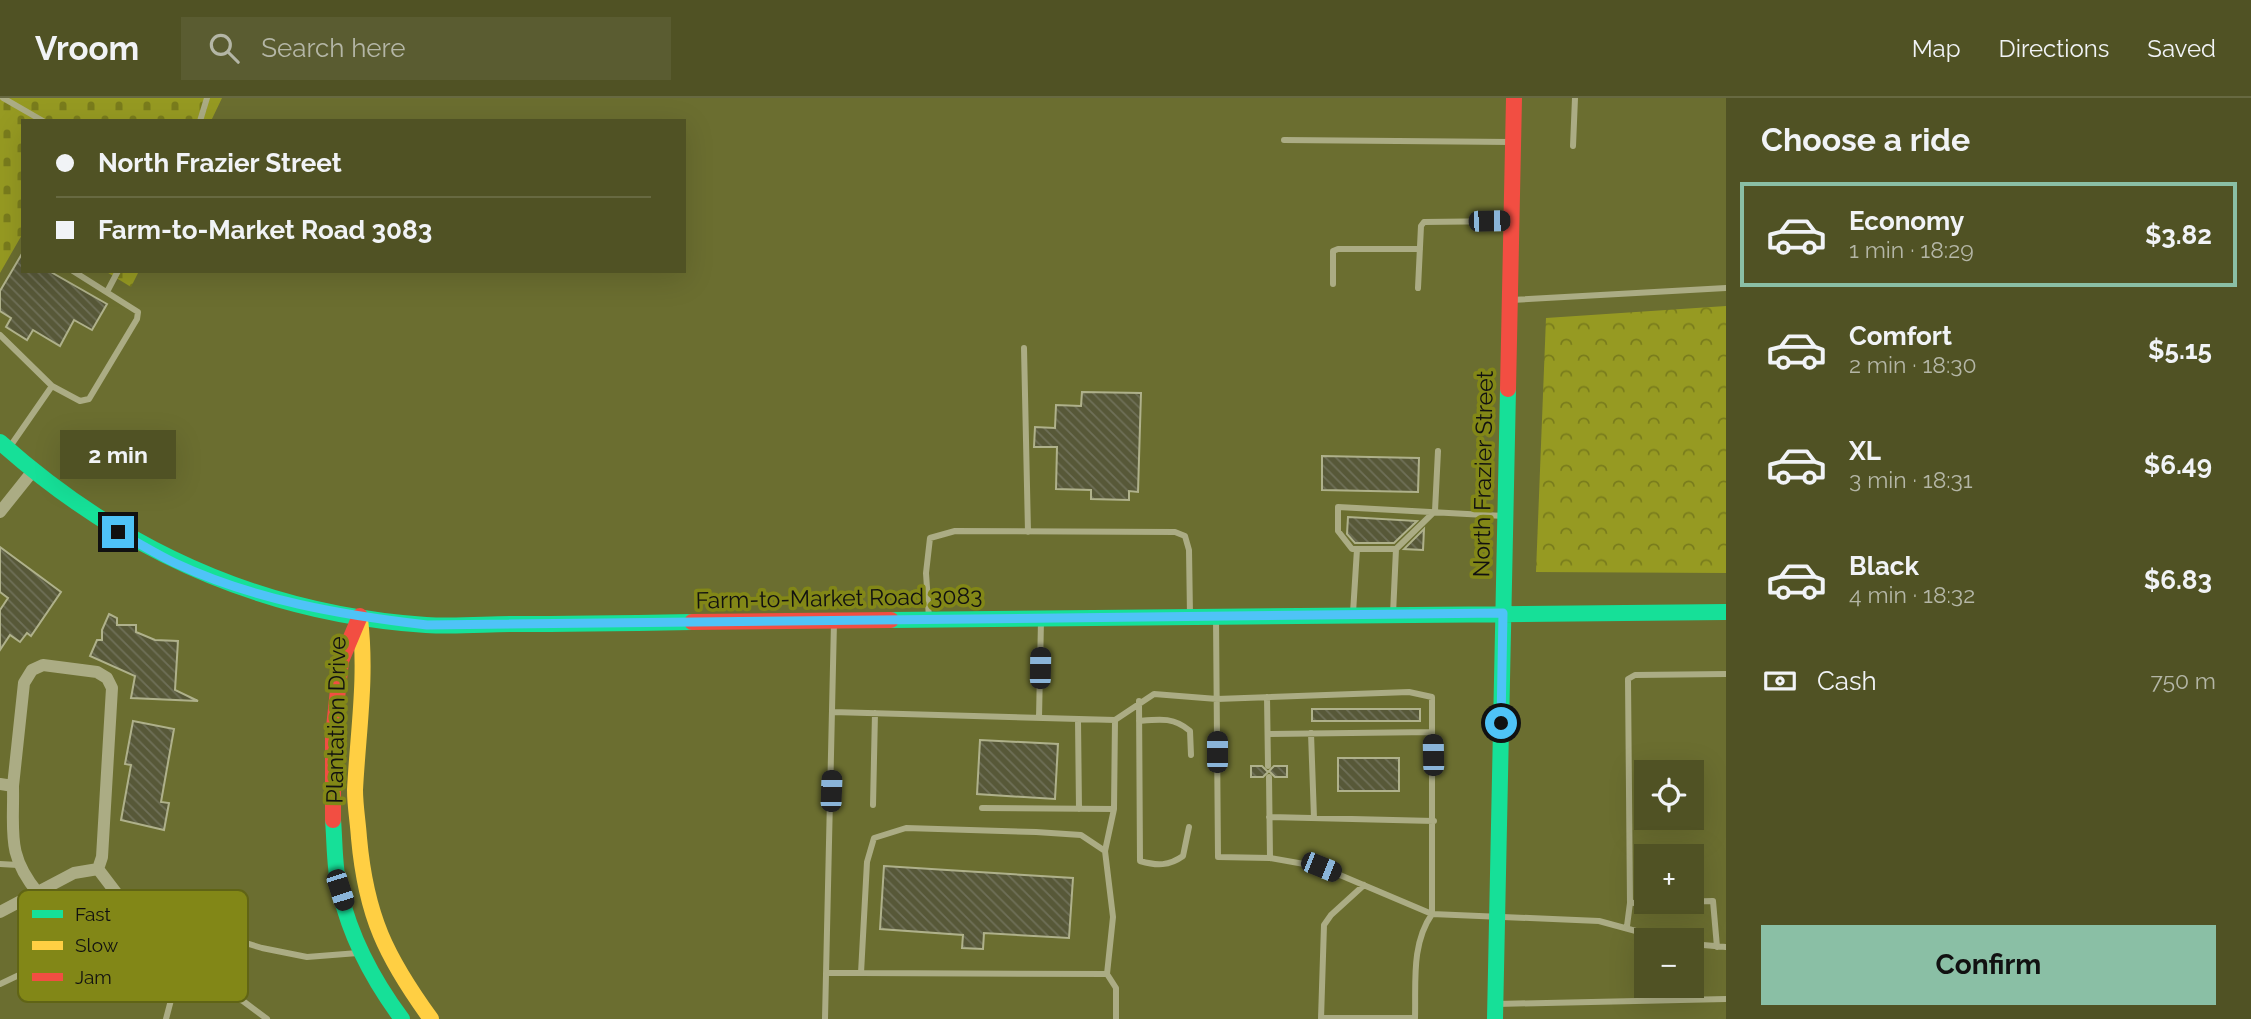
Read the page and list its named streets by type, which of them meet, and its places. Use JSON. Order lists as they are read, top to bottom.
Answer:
{
  "streets": {
    "main road": ["North Frazier Street", "Farm-to-Market Road 3083", "Plantation Drive"]
  },
  "crossings": [
    ["North Frazier Street", "Farm-to-Market Road 3083"],
    ["Farm-to-Market Road 3083", "Plantation Drive"]
  ],
  "legend": ["Fast", "Slow", "Jam"],
  "page": {
    "header": "Vroom",
    "search": "Search here",
    "nav": ["Map", "Directions", "Saved"],
    "heading": "Choose a ride",
    "banner": ["North Frazier Street", "Farm-to-Market Road 3083"],
    "list": [
      {
        "name": "Economy",
        "note": "1 min · 18:29",
        "value": "$3.82"
      },
      {
        "name": "Comfort",
        "note": "2 min · 18:30",
        "value": "$5.15"
      },
      {
        "name": "XL",
        "note": "3 min · 18:31",
        "value": "$6.49"
      },
      {
        "name": "Black",
        "note": "4 min · 18:32",
        "value": "$6.83"
      }
    ],
    "bubble": "2 min",
    "pay": ["Cash", "750 m"],
    "map_buttons": ["+", "−"],
    "buttons": "Confirm"
  }
}
